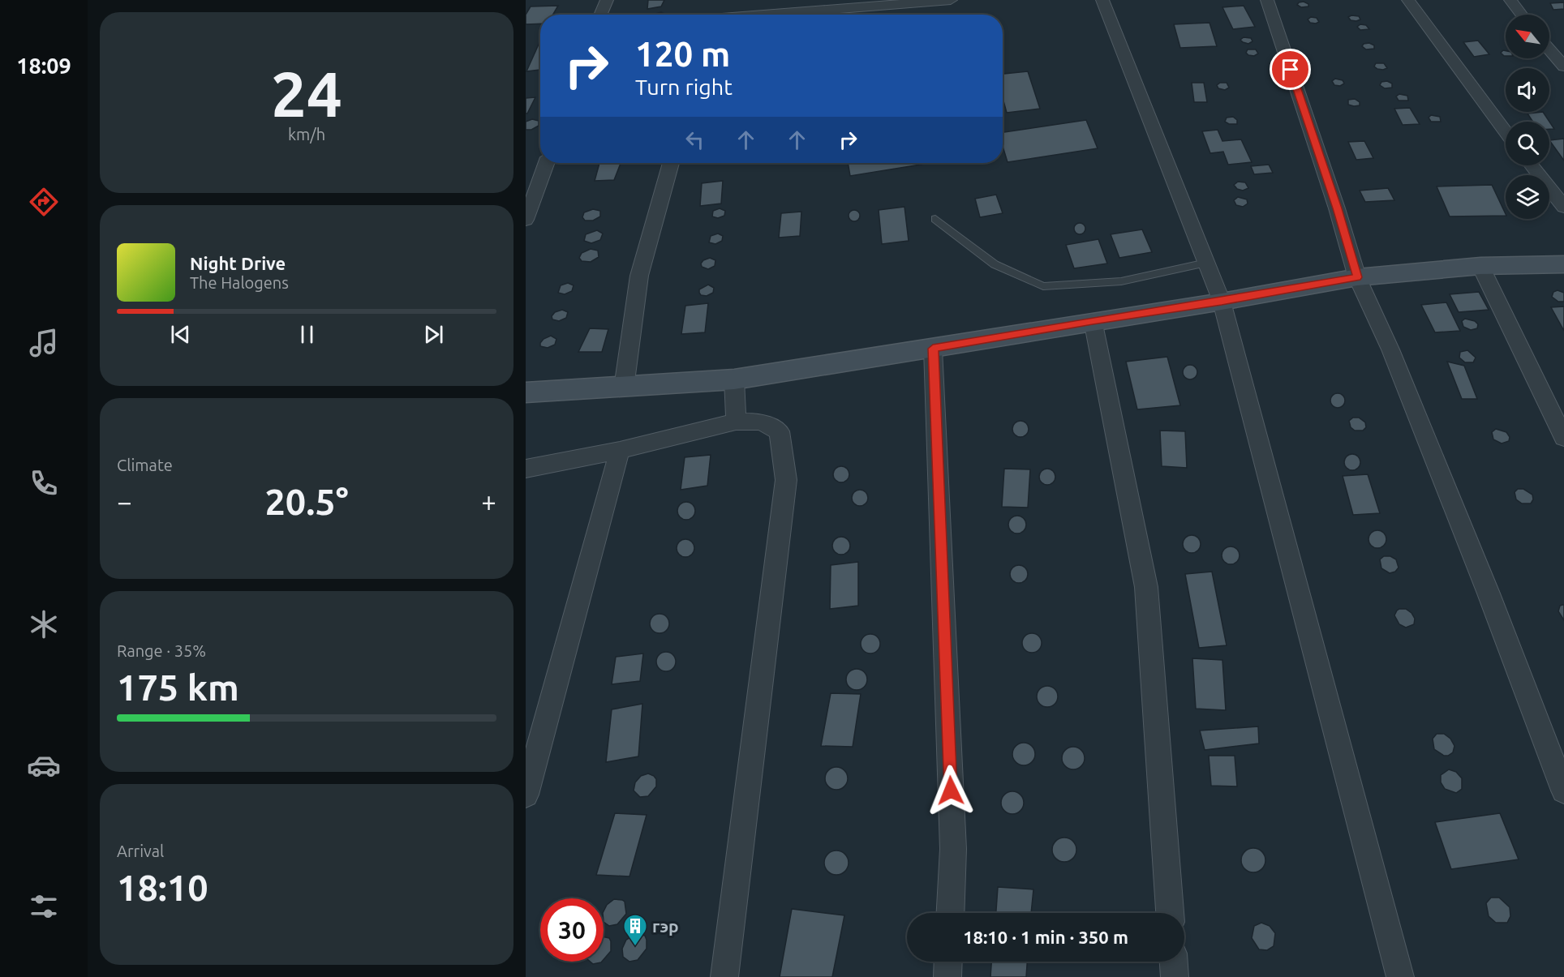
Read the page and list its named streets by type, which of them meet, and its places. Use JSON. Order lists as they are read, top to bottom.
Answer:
{
  "places": {
    "building": ["гэр"]
  },
  "north": "top left",
  "page": {
    "tabs": "18:09",
    "tile": [
      ["24", "km/h"],
      "Climate",
      ["Range · 35%", "175 km"],
      ["Arrival", "18:10"]
    ],
    "turn": ["120 m", "Turn right"],
    "song": ["Night Drive", "The Halogens"],
    "heat": ["−", "20.5°", "+"],
    "limit": "30",
    "trip": "18:10 · 1 min · 350 m"
  }
}
